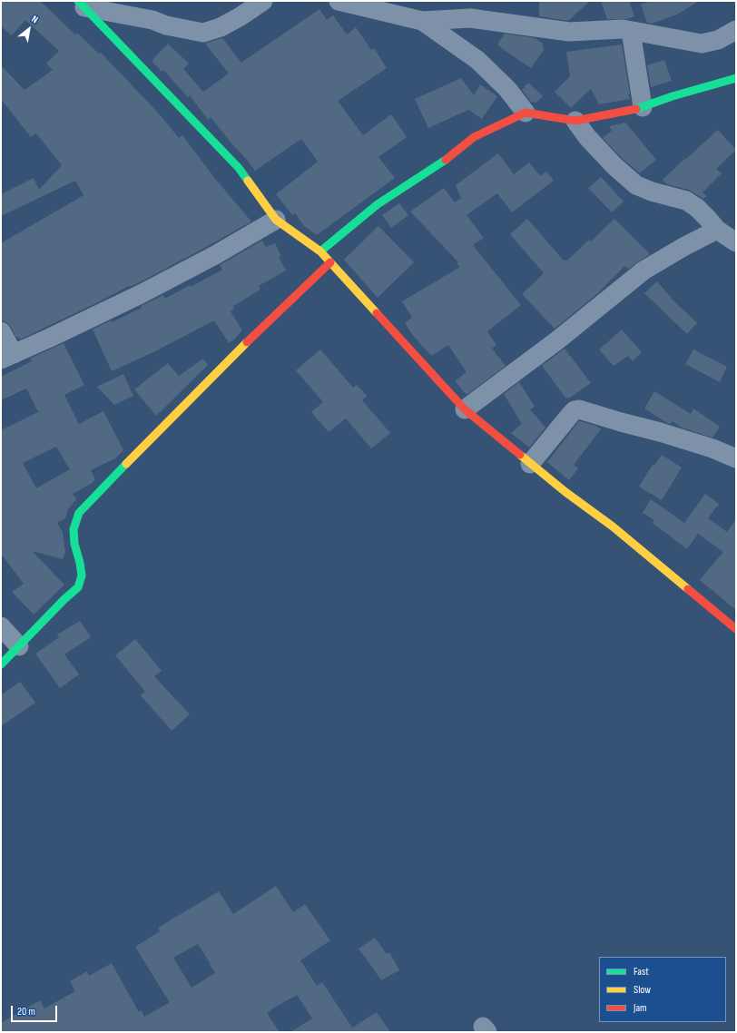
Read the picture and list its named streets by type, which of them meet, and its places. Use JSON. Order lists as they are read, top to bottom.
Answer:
{
  "legend": ["Fast", "Slow", "Jam"],
  "scale_bar": "20 m",
  "north": "top right"
}
